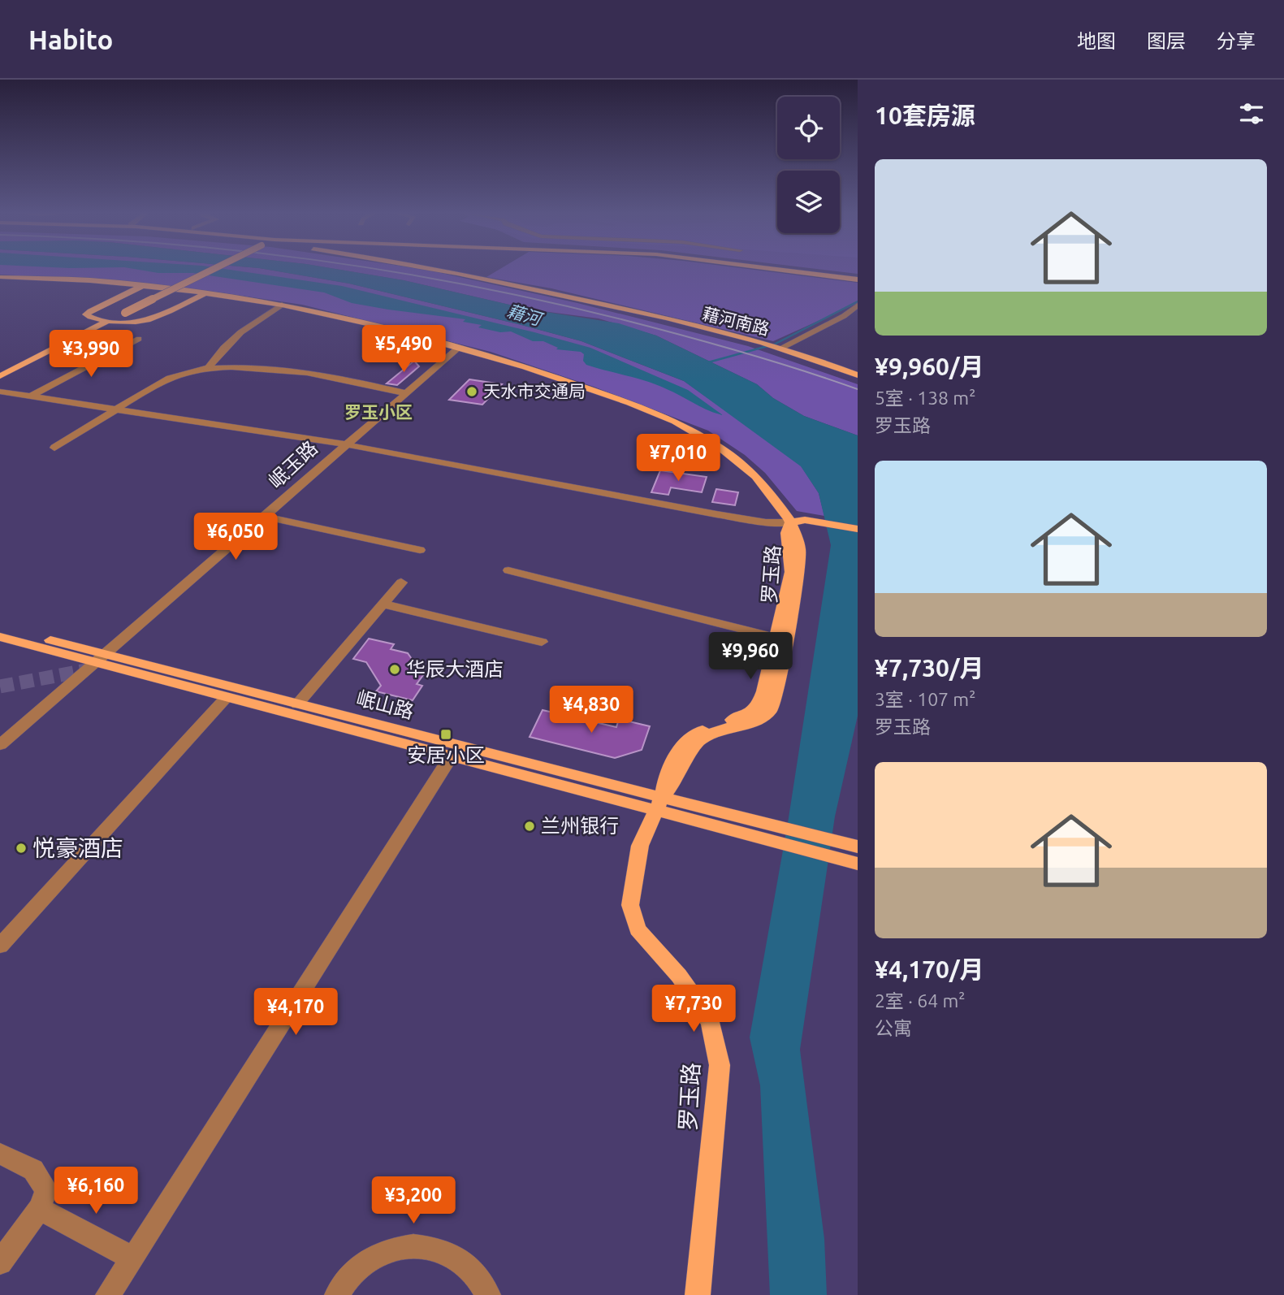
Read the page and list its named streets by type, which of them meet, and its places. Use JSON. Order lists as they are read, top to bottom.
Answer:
{
  "streets": {
    "main road": ["藉河南路", "罗玉路", "岷山路"],
    "street": ["岷玉路"]
  },
  "crossings": [
    ["岷玉路", "岷山路"],
    ["罗玉路", "岷山路"]
  ],
  "districts": ["罗玉小区"],
  "water": ["藉河"],
  "places": {
    "other": [
      "天水市交通局",
      "华辰大酒店",
      "兰州银行",
      "悦豪酒店"
    ],
    "transit": ["安居小区"]
  },
  "page": {
    "header": "Habito",
    "nav": ["地图", "图层", "分享"],
    "heading": "10套房源",
    "list": [
      {
        "name": "¥9,960/月",
        "note": "5室 · 138 m² · 罗玉路"
      },
      {
        "name": "¥7,730/月",
        "note": "3室 · 107 m² · 罗玉路"
      },
      {
        "name": "¥4,170/月",
        "note": "2室 · 64 m² · 公寓"
      }
    ],
    "price": [
      "¥5,490",
      "¥3,990",
      "¥7,010",
      "¥6,050",
      "¥9,960",
      "¥4,830",
      "¥7,730",
      "¥4,170",
      "¥6,160",
      "¥3,200"
    ]
  }
}
